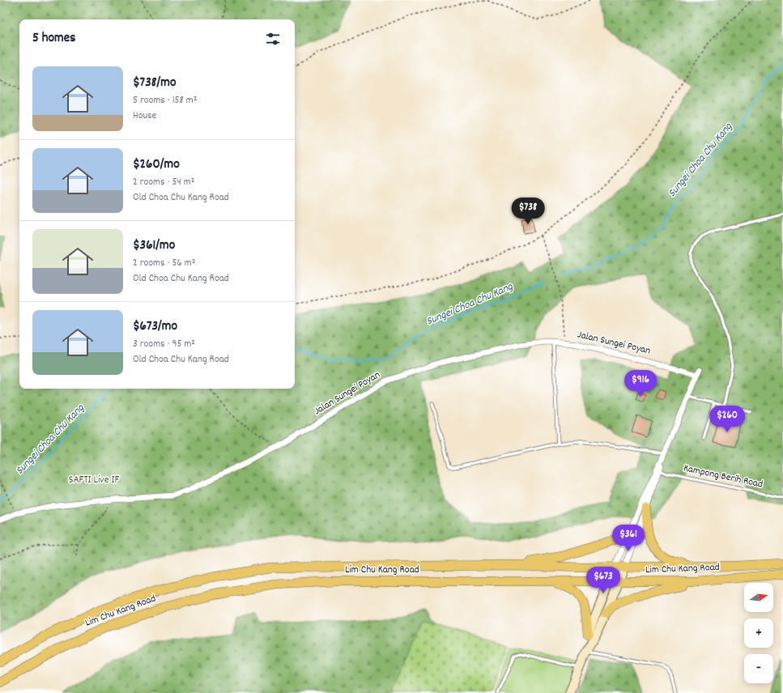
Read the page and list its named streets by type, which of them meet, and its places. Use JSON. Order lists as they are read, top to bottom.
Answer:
{
  "streets": {
    "main road": ["Lim Chu Kang Road"],
    "street": ["Jalan Sungei Poyan"],
    "lane": ["Kampong Berih Road"]
  },
  "water": ["Sungei Choa Chu Kang"],
  "parks": ["SAFTI Live IF"],
  "north": "right",
  "page": {
    "heading": "5 homes",
    "list": [
      {
        "name": "$738/mo",
        "note": "5 rooms · 158 m² · House"
      },
      {
        "name": "$260/mo",
        "note": "2 rooms · 54 m² · Old Choa Chu Kang Road"
      },
      {
        "name": "$361/mo",
        "note": "2 rooms · 56 m² · Old Choa Chu Kang Road"
      },
      {
        "name": "$673/mo",
        "note": "3 rooms · 95 m² · Old Choa Chu Kang Road"
      }
    ],
    "price": [
      "$738",
      "$916",
      "$260",
      "$361",
      "$673"
    ],
    "map_buttons": ["+", "−"]
  }
}
